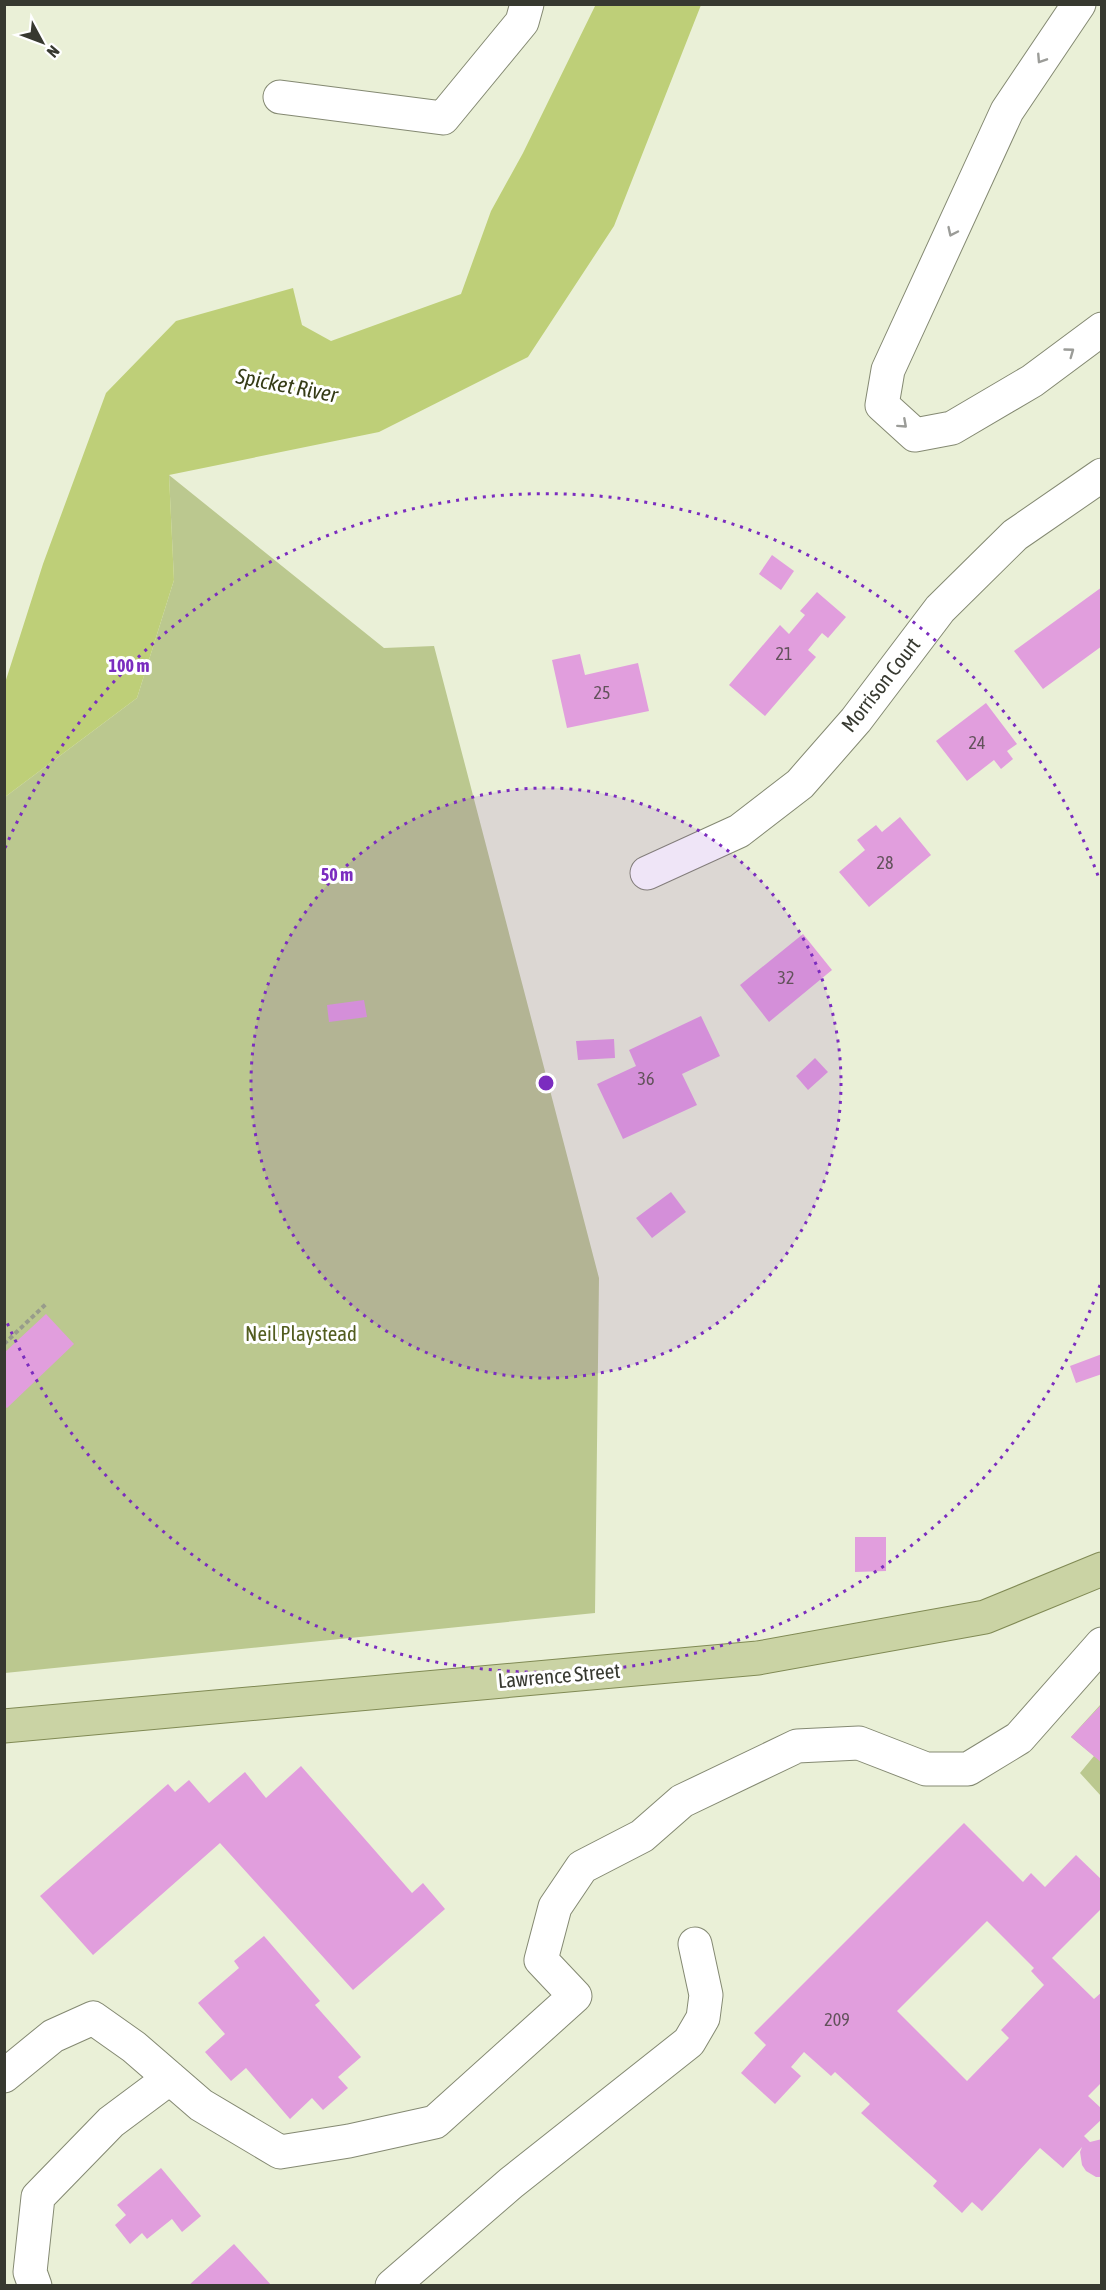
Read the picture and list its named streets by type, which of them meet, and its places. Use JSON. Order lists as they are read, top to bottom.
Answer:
{
  "streets": {
    "main road": ["Lawrence Street"],
    "street": ["Morrison Court"]
  },
  "water": ["Spicket River"],
  "parks": ["Neil Playstead"],
  "house_numbers": [
    "21",
    "25",
    "24",
    "28",
    "32",
    "36",
    "209"
  ],
  "north": "bottom right",
  "rings": ["100 m", "50 m"]
}
